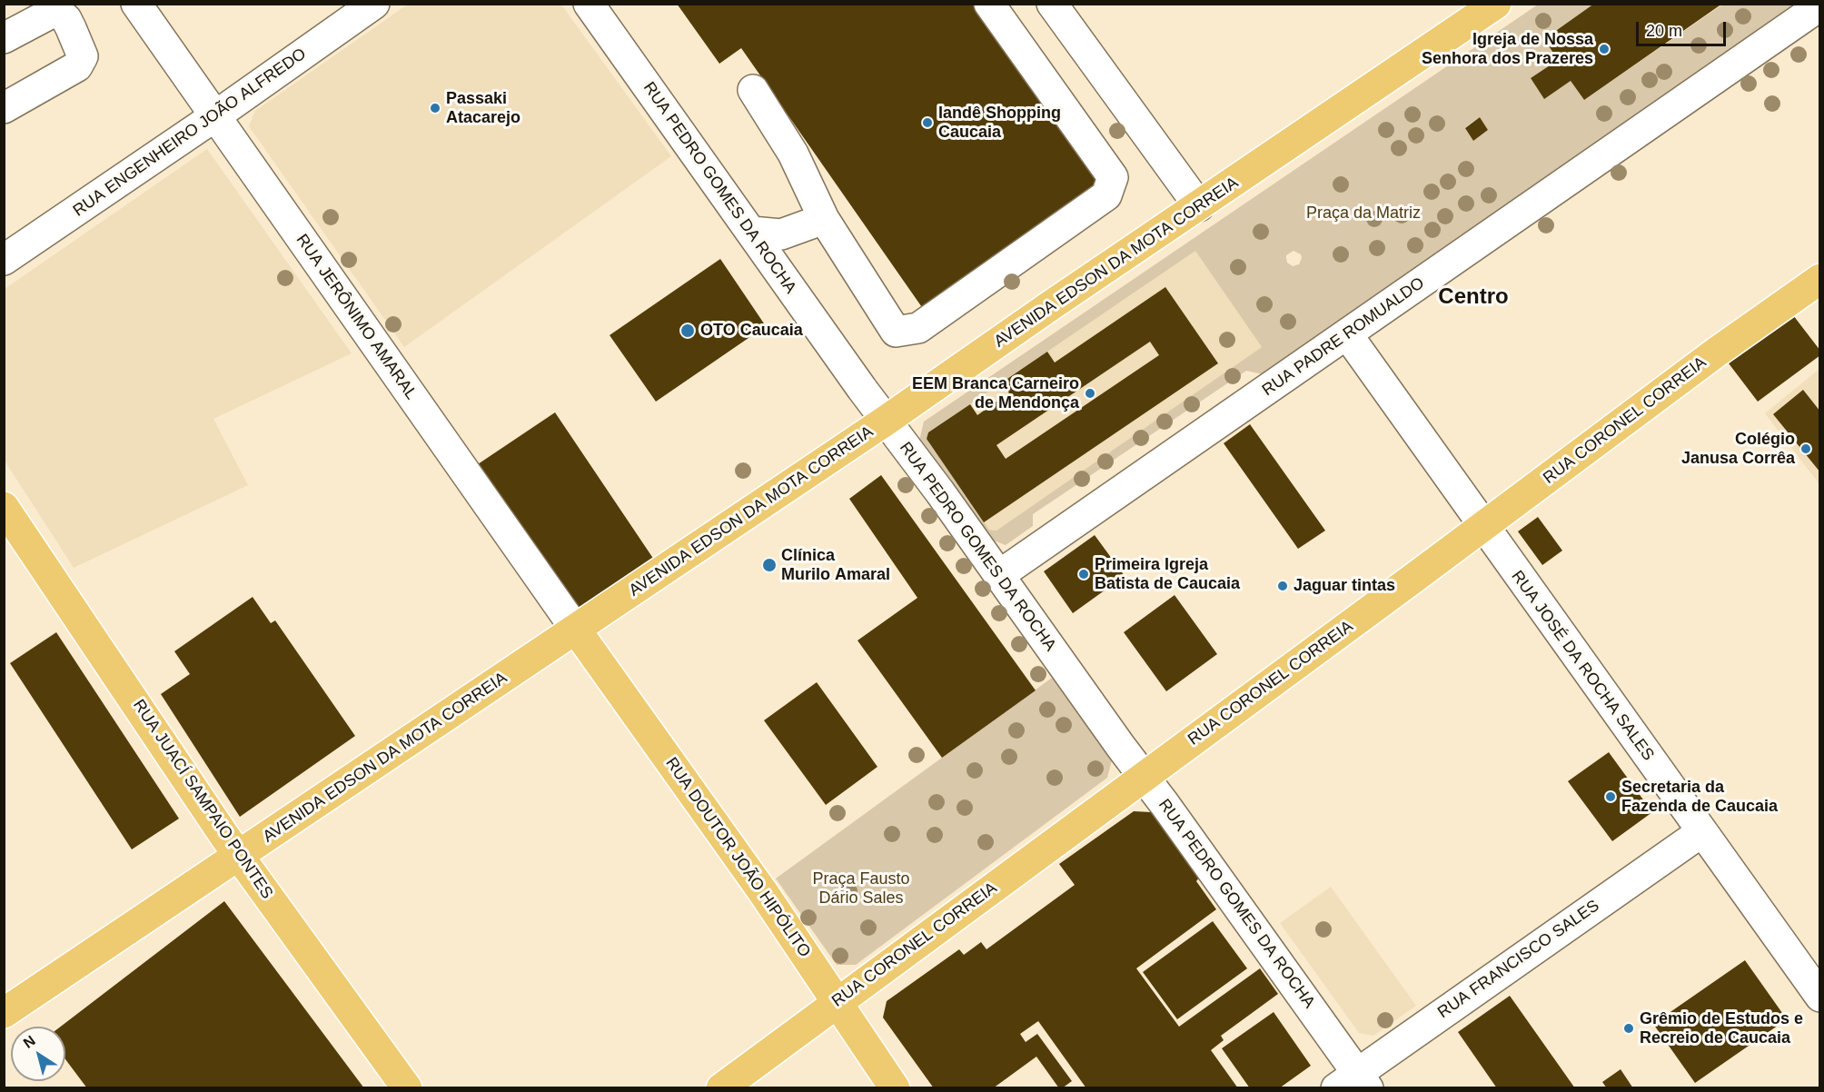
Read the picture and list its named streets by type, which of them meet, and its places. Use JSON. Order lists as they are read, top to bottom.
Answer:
{
  "streets": {
    "main road": [
      "AVENIDA EDSON DA MOTA CORREIA",
      "RUA CORONEL CORREIA",
      "RUA JUACÍ SAMPAIO PONTES",
      "RUA DOUTOR JOÃO HIPÓLITO"
    ],
    "street": [
      "RUA ENGENHEIRO JOÃO ALFREDO",
      "RUA PEDRO GOMES DA ROCHA",
      "RUA JERÔNIMO AMARAL",
      "RUA PADRE ROMUALDO",
      "RUA JOSÉ DA ROCHA SALES",
      "RUA FRANCISCO SALES"
    ]
  },
  "crossings": [
    ["RUA ENGENHEIRO JOÃO ALFREDO", "RUA JERÔNIMO AMARAL"],
    ["RUA PEDRO GOMES DA ROCHA", "AVENIDA EDSON DA MOTA CORREIA"],
    ["RUA PEDRO GOMES DA ROCHA", "RUA PADRE ROMUALDO"],
    ["RUA PEDRO GOMES DA ROCHA", "RUA CORONEL CORREIA"],
    ["RUA PEDRO GOMES DA ROCHA", "RUA FRANCISCO SALES"],
    ["AVENIDA EDSON DA MOTA CORREIA", "RUA JERÔNIMO AMARAL"],
    ["AVENIDA EDSON DA MOTA CORREIA", "RUA JUACÍ SAMPAIO PONTES"],
    ["AVENIDA EDSON DA MOTA CORREIA", "RUA DOUTOR JOÃO HIPÓLITO"],
    ["RUA JERÔNIMO AMARAL", "RUA DOUTOR JOÃO HIPÓLITO"],
    ["RUA PADRE ROMUALDO", "RUA JOSÉ DA ROCHA SALES"],
    ["RUA CORONEL CORREIA", "RUA JOSÉ DA ROCHA SALES"],
    ["RUA CORONEL CORREIA", "RUA DOUTOR JOÃO HIPÓLITO"],
    ["RUA JOSÉ DA ROCHA SALES", "RUA FRANCISCO SALES"]
  ],
  "districts": ["Centro"],
  "parks": ["Praça da Matriz", "Praça Fausto Dário Sales"],
  "places": [
    "Igreja de Nossa Senhora dos Prazeres",
    "Passaki Atacarejo",
    "Iandê Shopping Caucaia",
    "OTO Caucaia",
    "EEM Branca Carneiro de Mendonça",
    "Colégio Janusa Corrêa",
    "Clínica Murilo Amaral",
    "Primeira Igreja Batista de Caucaia",
    "Jaguar tintas",
    "Secretaria da Fazenda de Caucaia",
    "Grêmio de Estudos e Recreio de Caucaia"
  ],
  "scale_bar": "20 m",
  "north": "top left"
}
